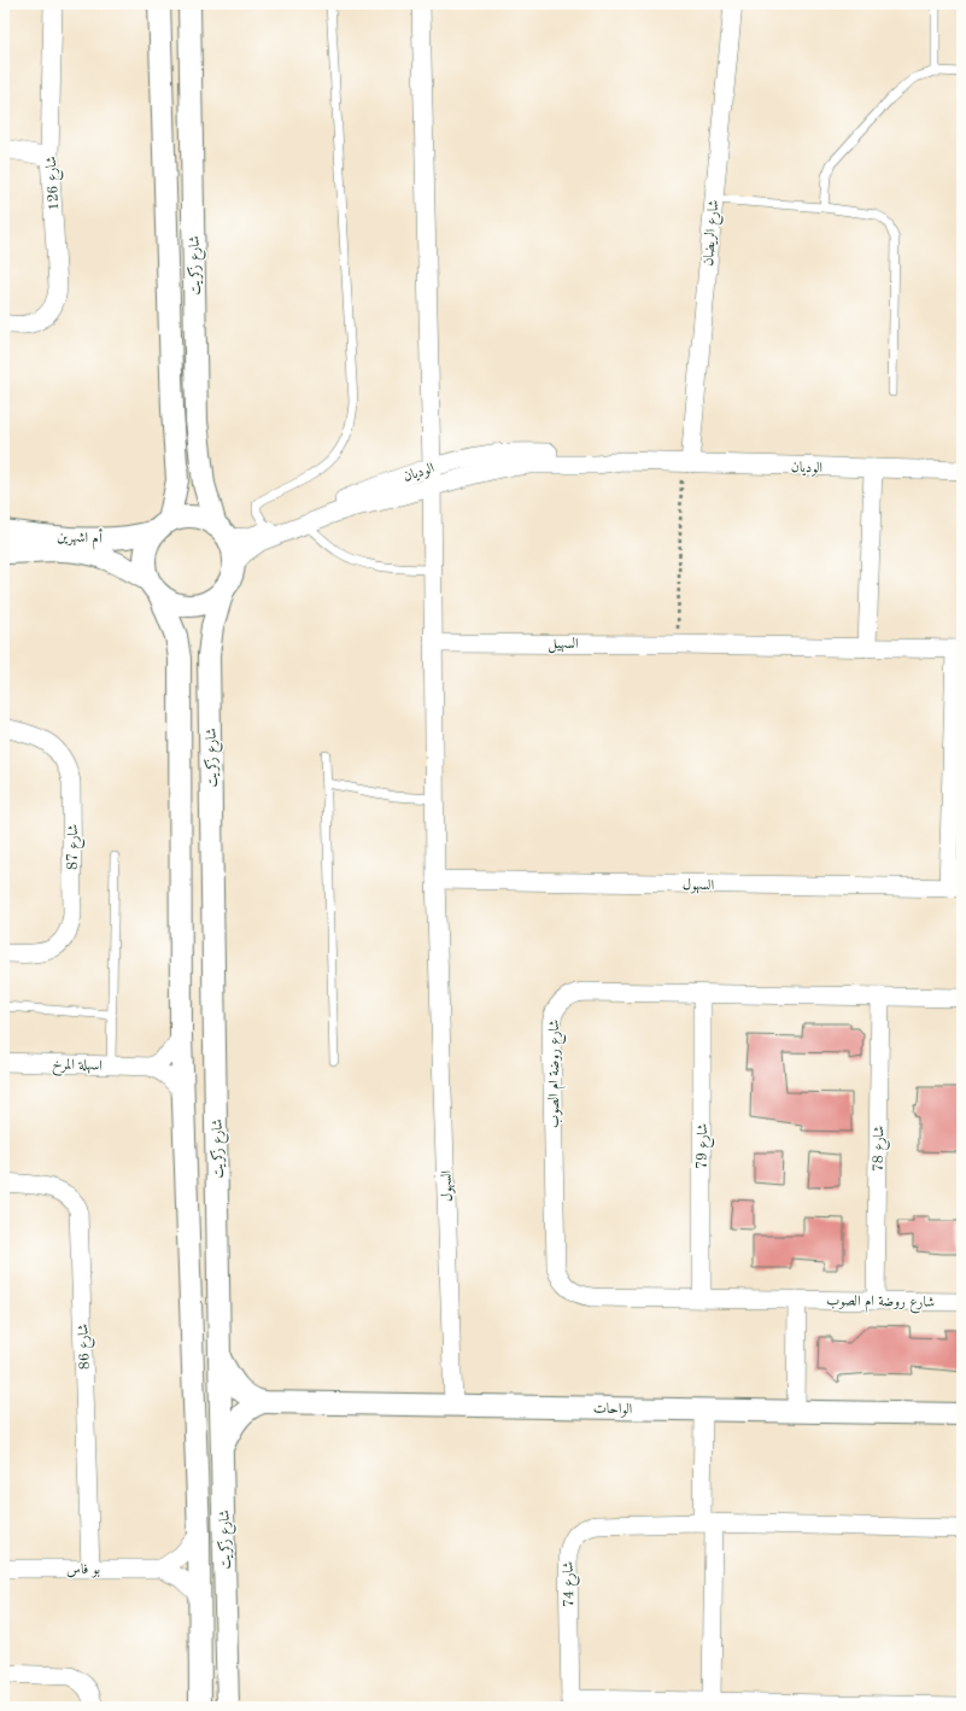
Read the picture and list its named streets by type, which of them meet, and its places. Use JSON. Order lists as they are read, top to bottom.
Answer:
{
  "streets": {
    "street": [
      "شارع 126",
      "شارع الريضان",
      "شارع زكريت",
      "الوديان",
      "أم اشهرين",
      "السهيل",
      "شارع 87",
      "السهول",
      "اسهلة المرخ",
      "شارع روضة ام الصوب",
      "شارع 79",
      "شارع 78",
      "شارع 86",
      "الواحات",
      "بو فاس",
      "شارع 74"
    ]
  },
  "crossings": [
    ["شارع الريضان", "الوديان"],
    ["شارع زكريت", "الوديان"],
    ["شارع زكريت", "أم اشهرين"],
    ["شارع زكريت", "اسهلة المرخ"],
    ["شارع زكريت", "الواحات"],
    ["شارع زكريت", "بو فاس"],
    ["الوديان", "أم اشهرين"],
    ["السهيل", "السهول"],
    ["السهول", "الواحات"],
    ["شارع روضة ام الصوب", "شارع 79"],
    ["شارع روضة ام الصوب", "شارع 78"],
    ["شارع 86", "بو فاس"]
  ]
}
